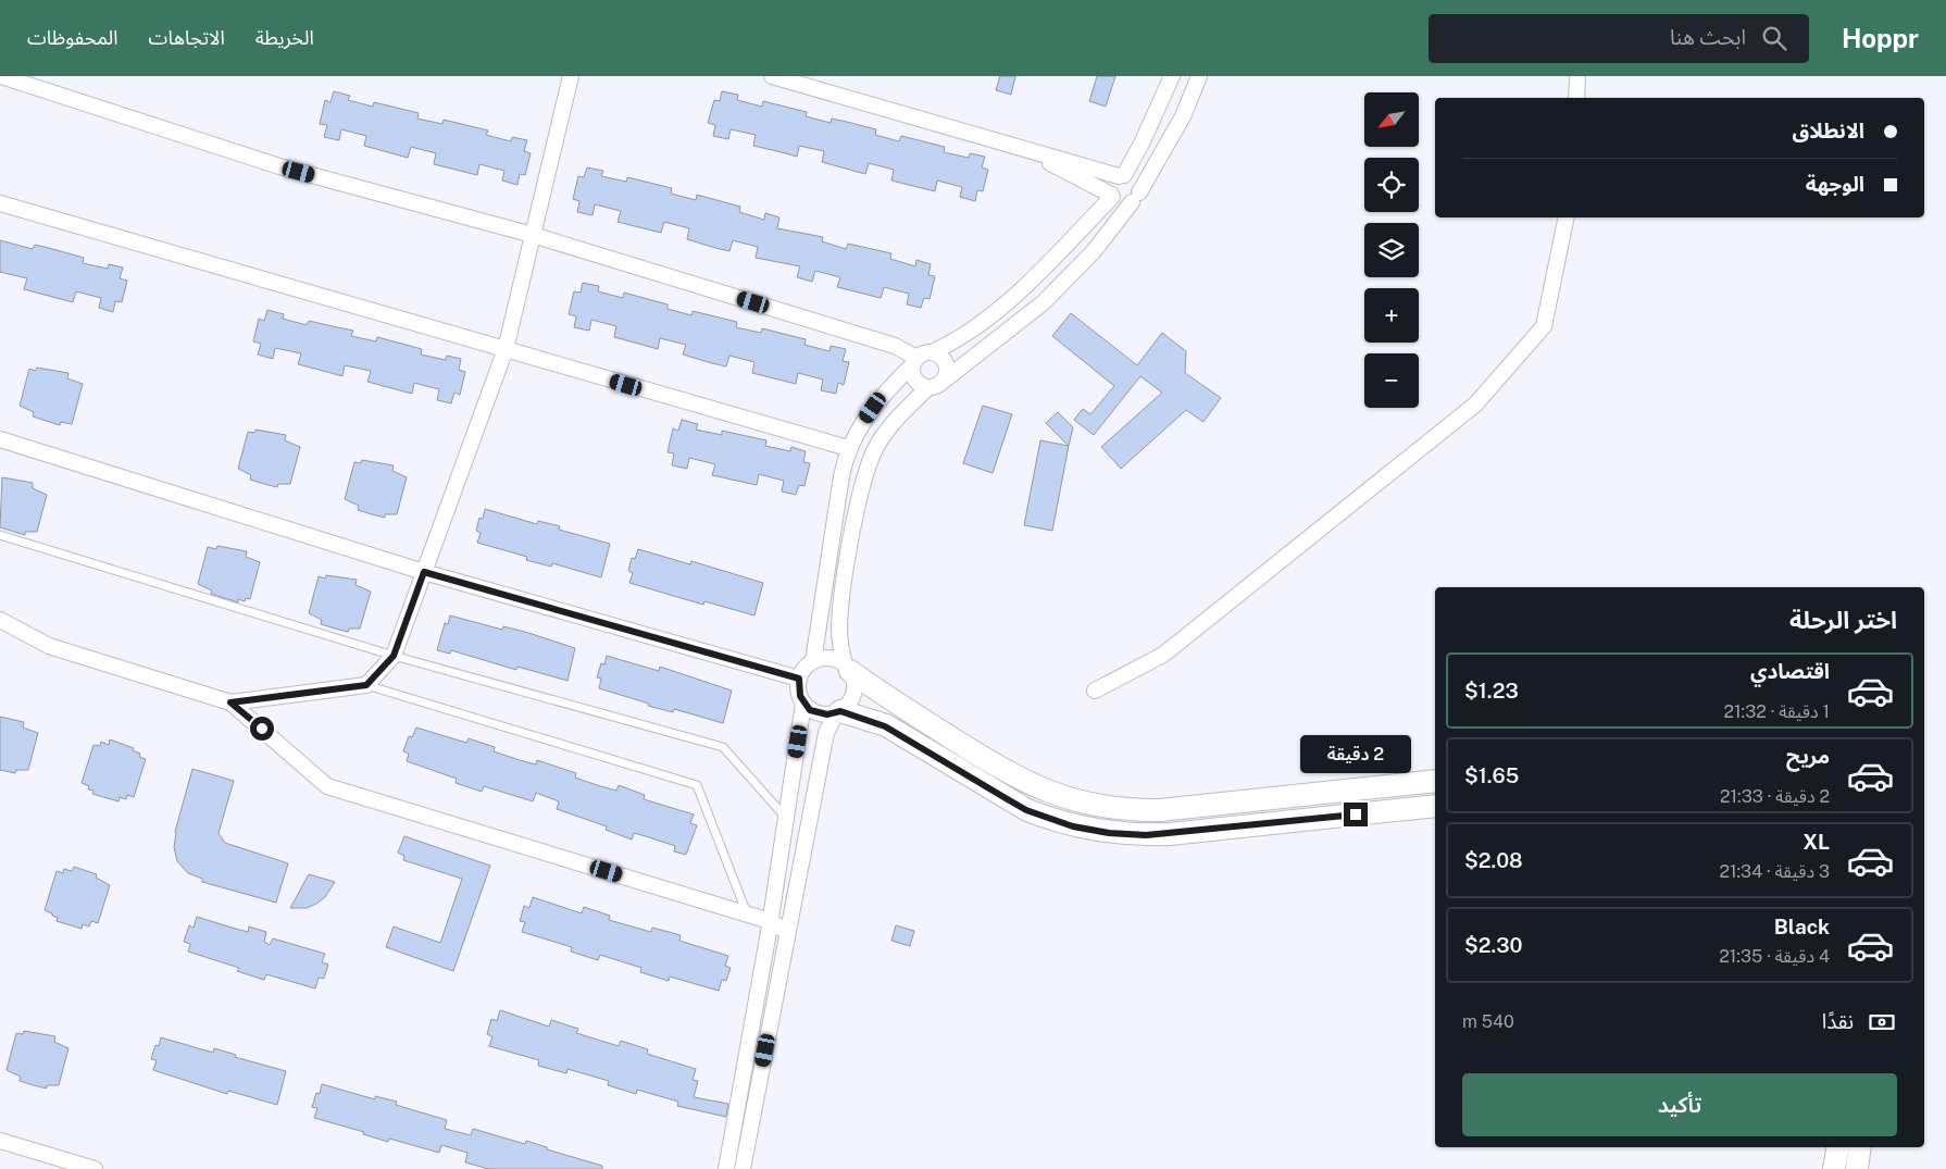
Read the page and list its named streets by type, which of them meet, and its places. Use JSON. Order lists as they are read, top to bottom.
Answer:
{
  "north": "bottom left",
  "page": {
    "header": "Hoppr",
    "search": "ابحث هنا",
    "nav": ["الخريطة", "الاتجاهات", "المحفوظات"],
    "map_buttons": ["+", "−"],
    "banner": ["الانطلاق", "الوجهة"],
    "heading": "اختر الرحلة",
    "list": [
      {
        "name": "اقتصادي",
        "note": "1 دقيقة · 21:32",
        "value": "$1.23"
      },
      {
        "name": "مريح",
        "note": "2 دقيقة · 21:33",
        "value": "$1.65"
      },
      {
        "name": "XL",
        "note": "3 دقيقة · 21:34",
        "value": "$2.08"
      },
      {
        "name": "Black",
        "note": "4 دقيقة · 21:35",
        "value": "$2.30"
      }
    ],
    "bubble": "2 دقيقة",
    "pay": ["نقدًا", "540 m"],
    "buttons": "تأكيد"
  }
}
